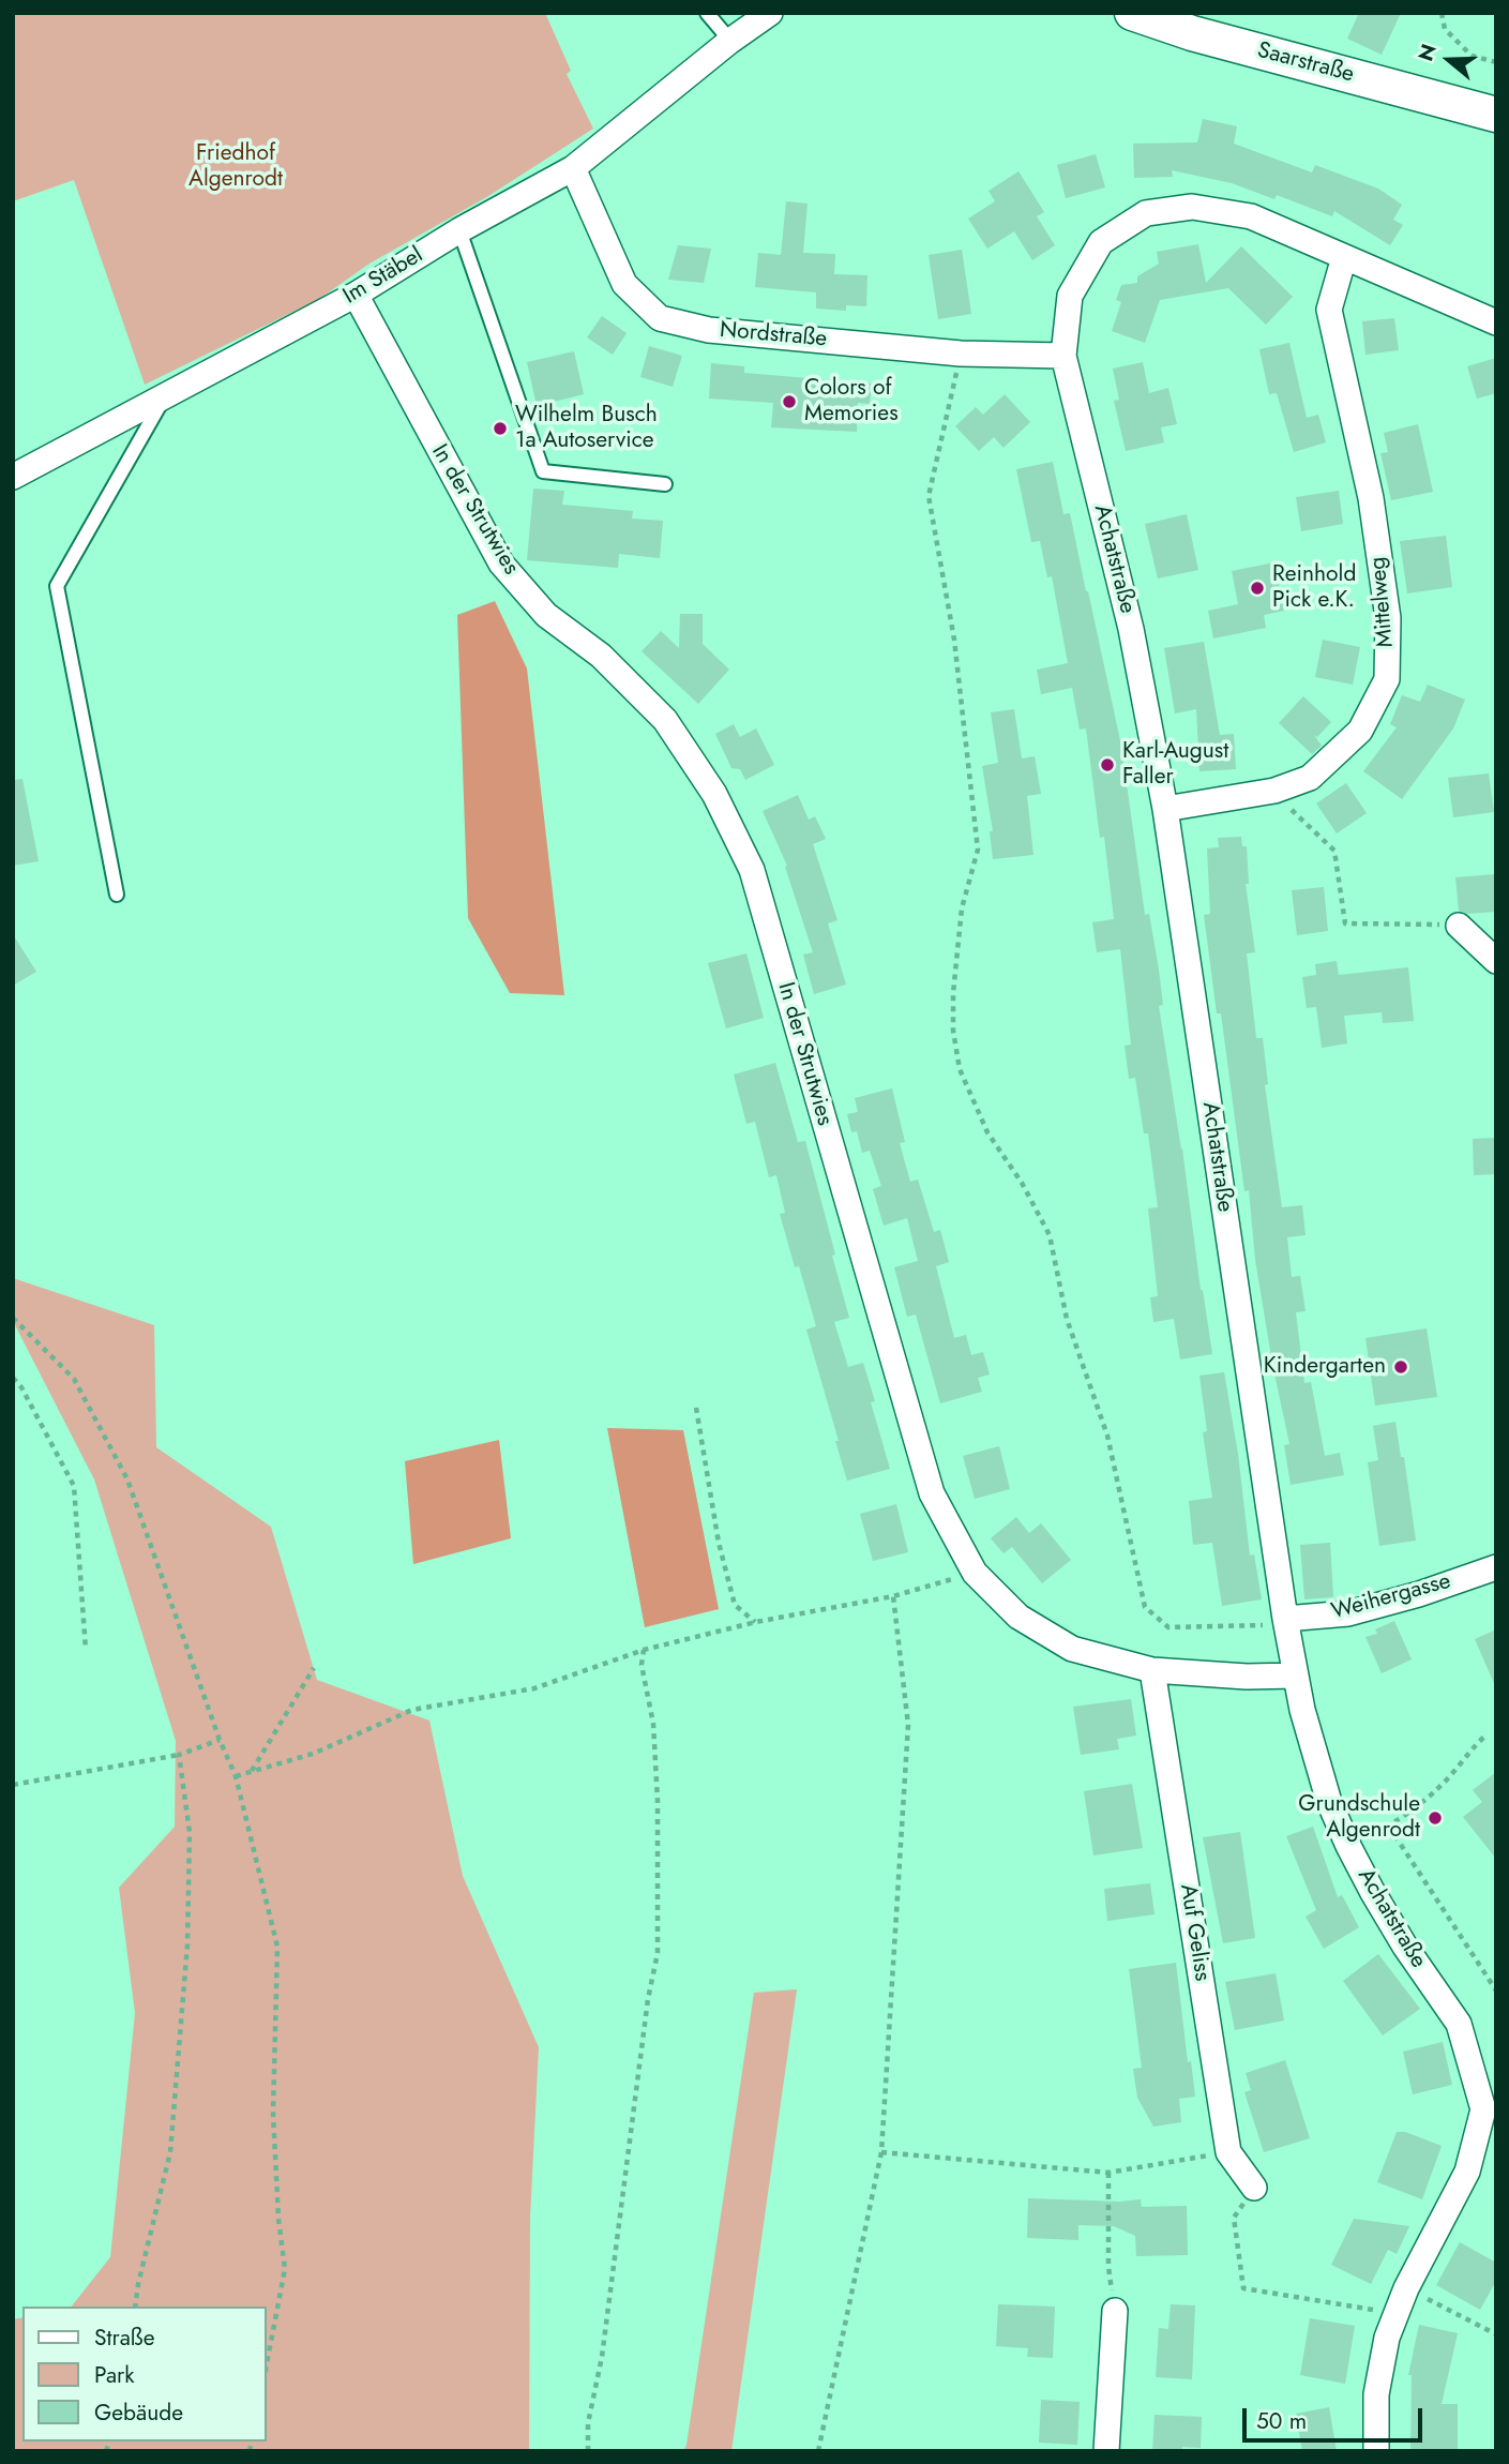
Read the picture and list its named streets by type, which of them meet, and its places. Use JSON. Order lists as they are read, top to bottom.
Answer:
{
  "streets": {
    "street": [
      "Saarstraße",
      "Im Stäbel",
      "Nordstraße",
      "In der Strutwies",
      "Achatstraße",
      "Mittelweg",
      "Weihergasse",
      "Auf Geliss"
    ]
  },
  "crossings": [
    ["Im Stäbel", "Nordstraße"],
    ["Im Stäbel", "In der Strutwies"],
    ["Nordstraße", "Achatstraße"],
    ["In der Strutwies", "Achatstraße"],
    ["In der Strutwies", "Auf Geliss"],
    ["Achatstraße", "Mittelweg"],
    ["Achatstraße", "Weihergasse"]
  ],
  "parks": ["Friedhof Algenrodt"],
  "places": [
    "Colors of Memories",
    "Wilhelm Busch 1a Autoservice",
    "Reinhold Pick e.K.",
    "Karl-August Faller",
    "Kindergarten",
    "Grundschule Algenrodt"
  ],
  "legend": ["Straße", "Park", "Gebäude"],
  "scale_bar": "50 m",
  "north": "left"
}
